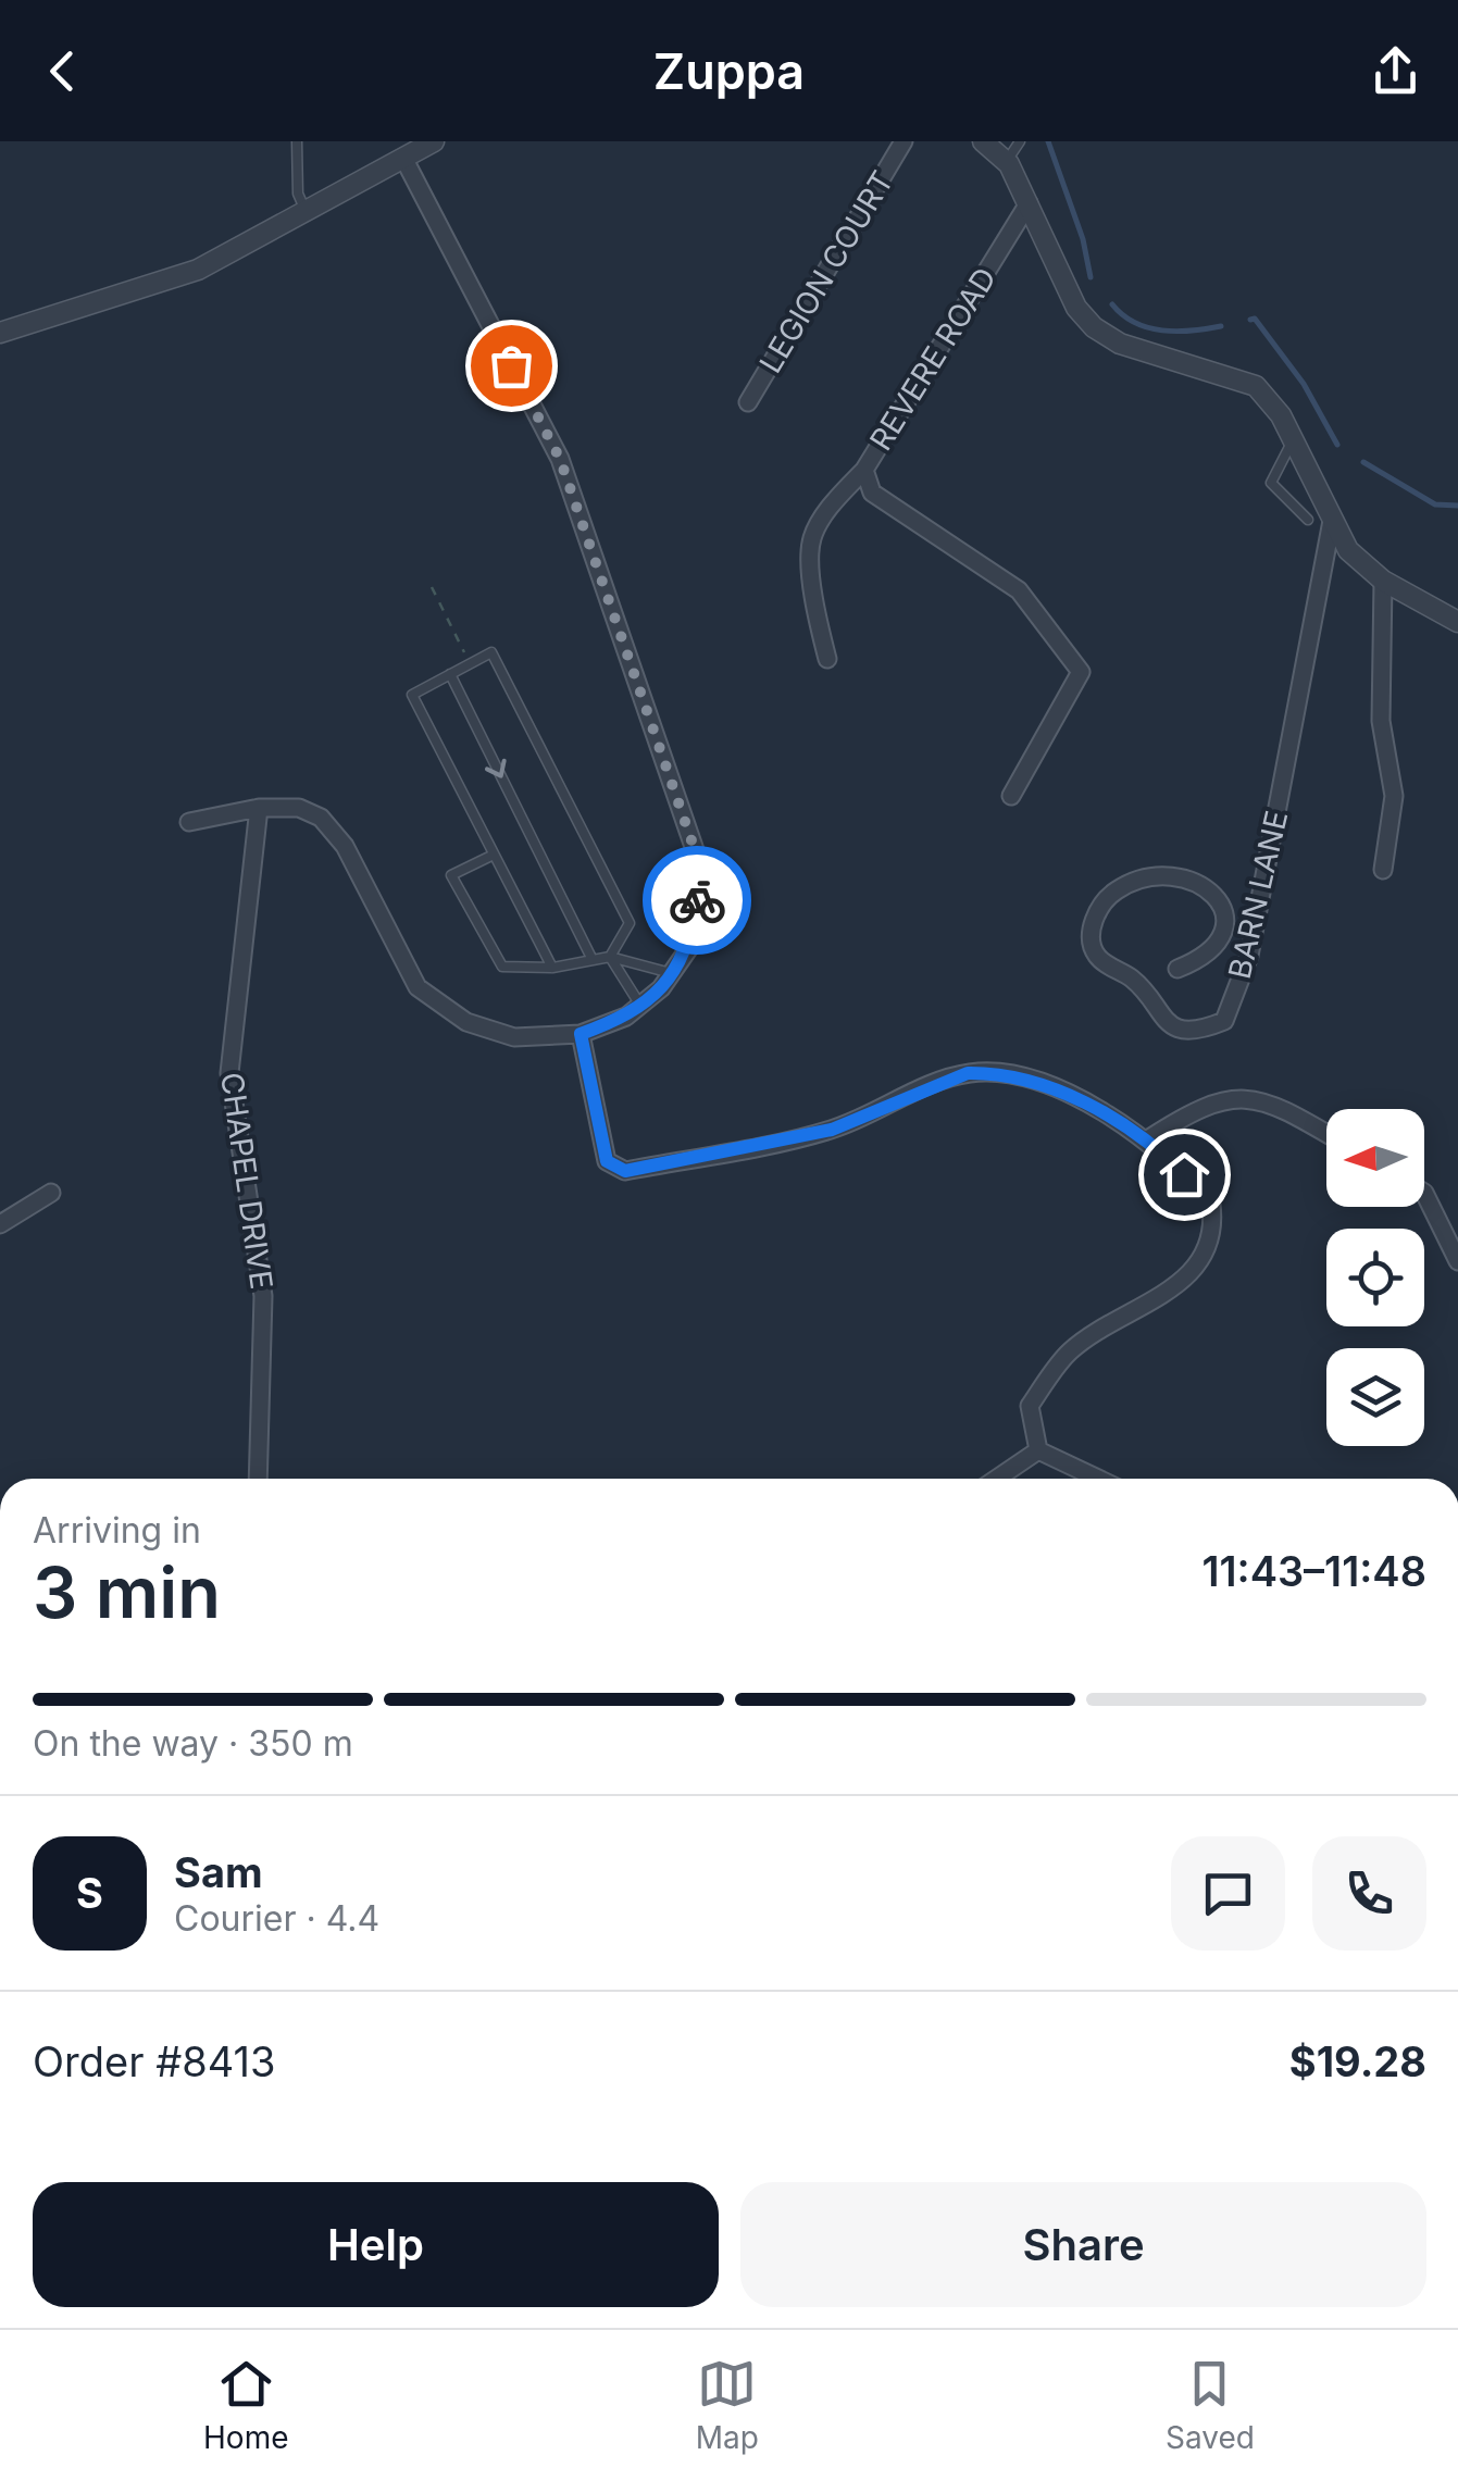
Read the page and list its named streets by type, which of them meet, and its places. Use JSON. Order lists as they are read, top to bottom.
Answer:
{
  "streets": {
    "street": [
      "LEGION COURT",
      "REVERE ROAD",
      "BARN LANE",
      "CHAPEL DRIVE"
    ]
  },
  "north": "left",
  "page": {
    "header": "Zuppa",
    "heading": ["3 min", "Arriving in", "11:43–11:48"],
    "panel": [
      "Sam",
      "Courier · 4.4",
      "Order #8413",
      "$19.28"
    ],
    "bar": "On the way · 350 m",
    "round": "S",
    "buttons": ["Help", "Share"],
    "tabs": ["Home", "Map", "Saved"]
  }
}
